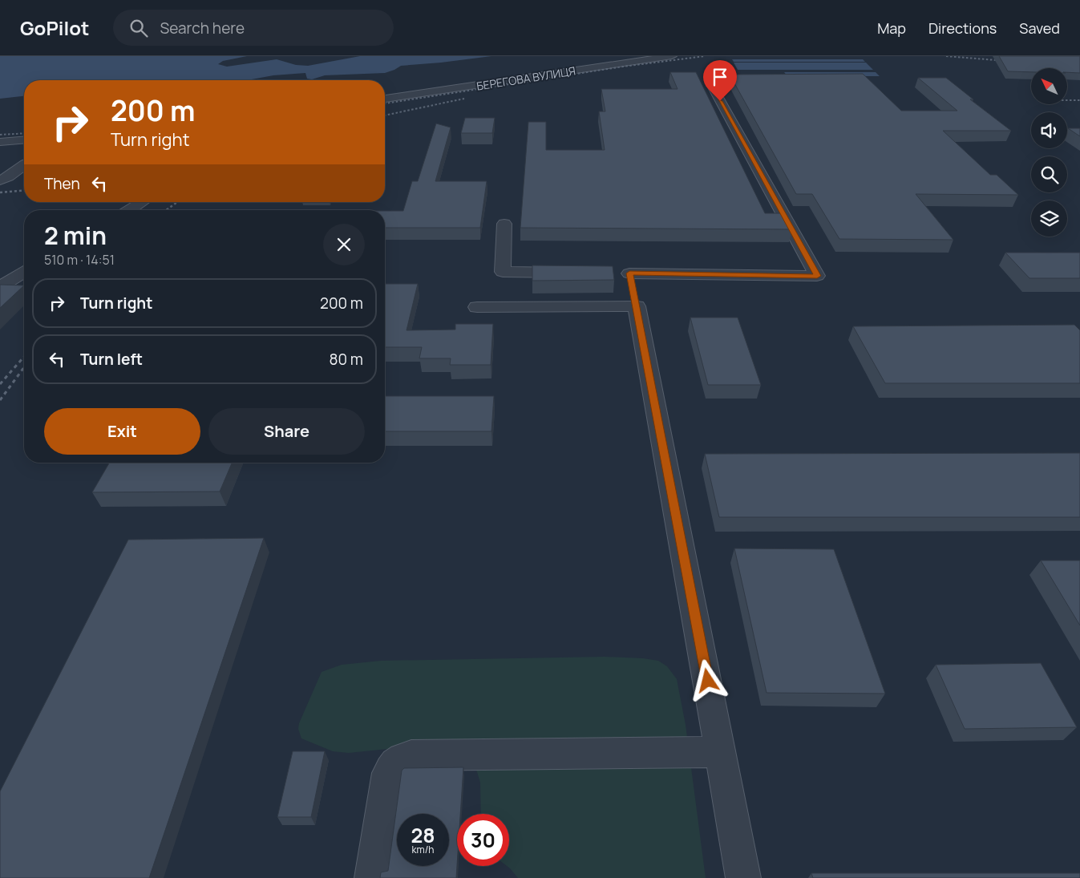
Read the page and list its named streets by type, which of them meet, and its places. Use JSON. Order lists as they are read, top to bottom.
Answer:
{
  "streets": {
    "street": ["БЕРЕГОВА ВУЛИЦЯ"]
  },
  "north": "top left",
  "page": {
    "header": "GoPilot",
    "search": "Search here",
    "nav": ["Map", "Directions", "Saved"],
    "turn": ["200 m", "Turn right"],
    "then": "Then",
    "heading": ["2 min", "510 m · 14:51"],
    "list": [
      {
        "name": "Turn right",
        "value": "200 m"
      },
      {
        "name": "Turn left",
        "value": "80 m"
      }
    ],
    "buttons": ["Exit", "Share"],
    "speed": "28 km/h",
    "limit": "30"
  }
}
